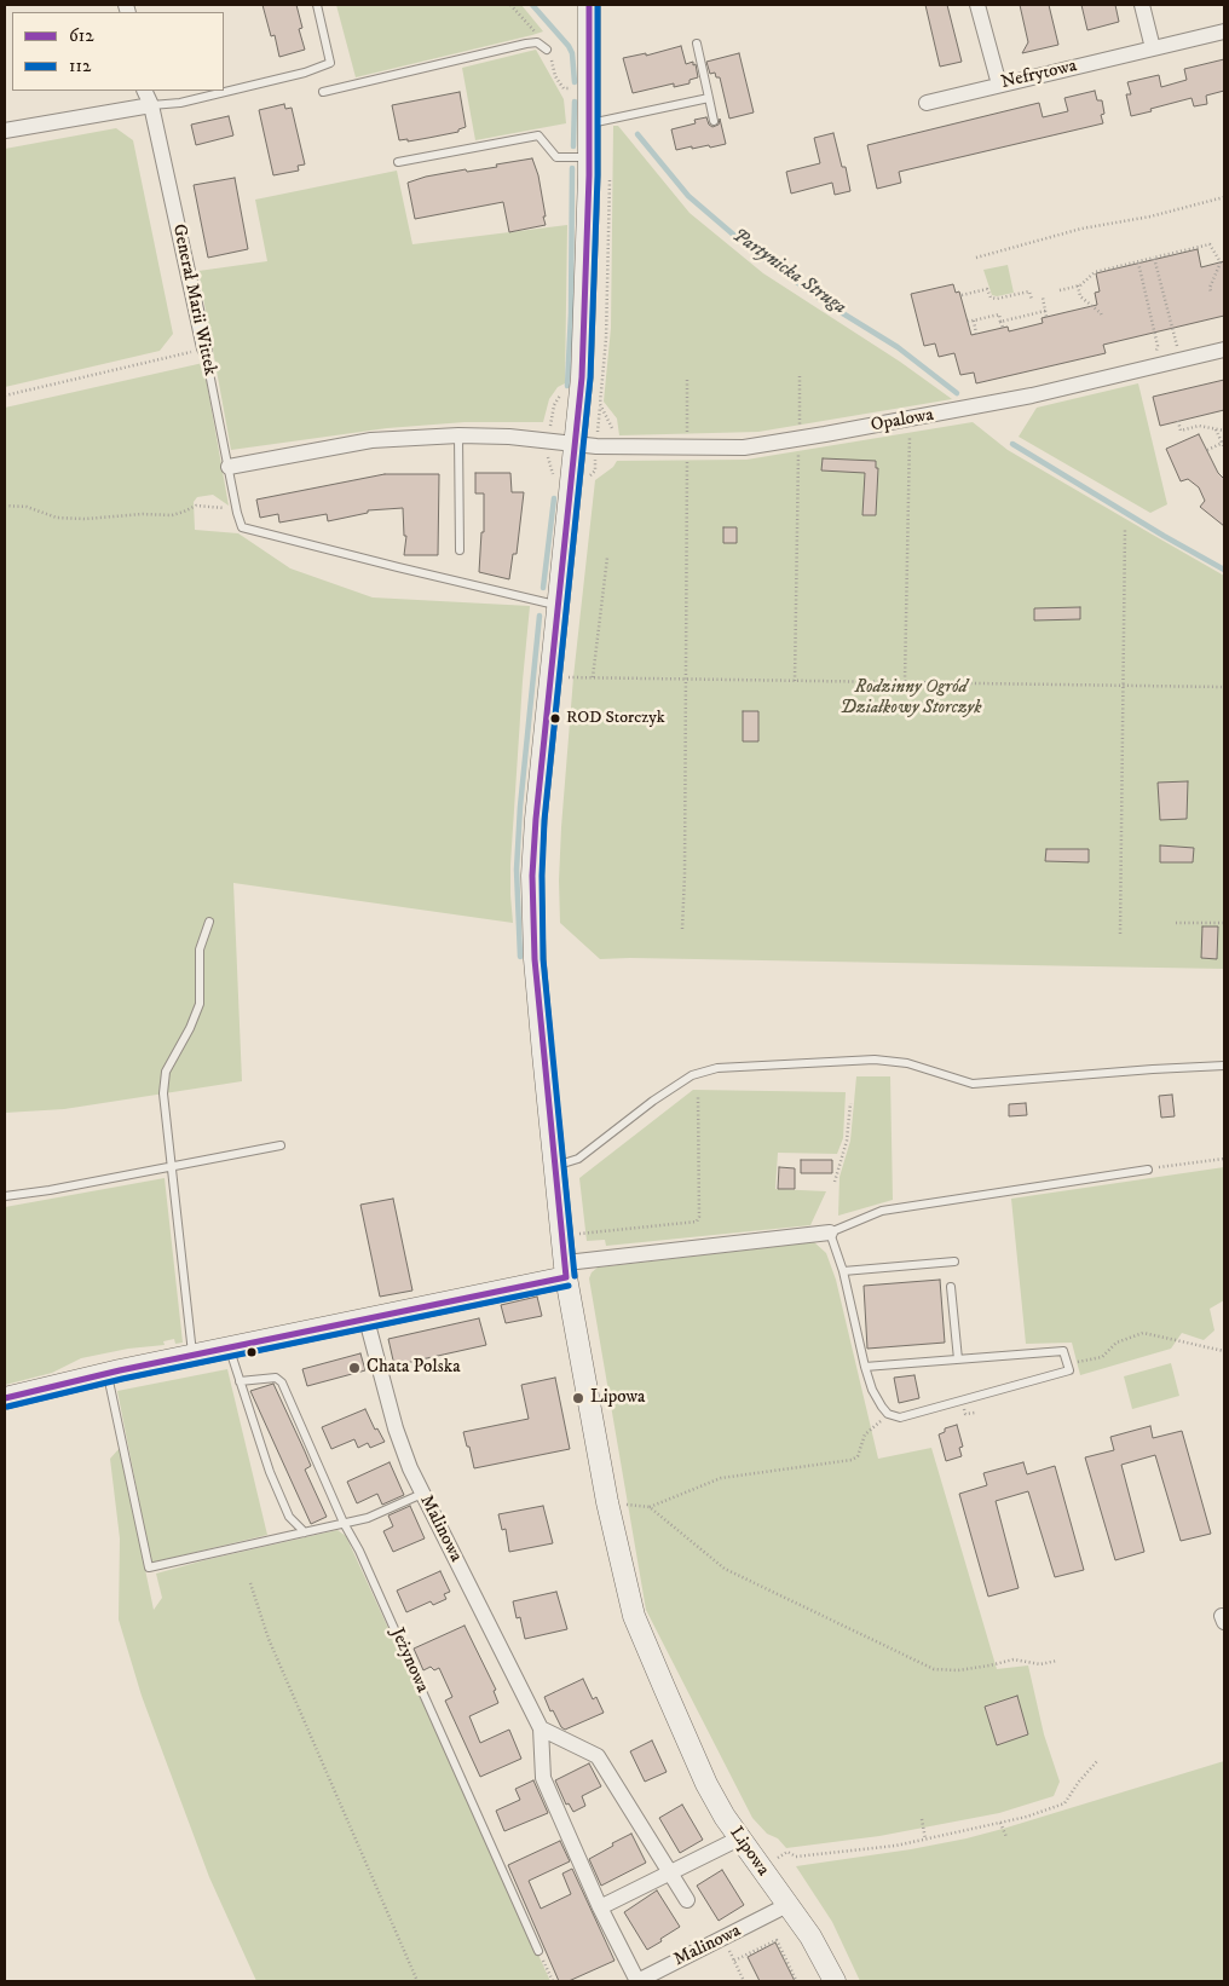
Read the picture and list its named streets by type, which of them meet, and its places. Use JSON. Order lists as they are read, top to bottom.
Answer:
{
  "streets": {
    "street": [
      "Nefrytowa",
      "Generał Marii Wittek",
      "Opalowa",
      "Malinowa",
      "Lipowa"
    ],
    "lane": ["Jeżynowa"]
  },
  "crossings": [
    ["Generał Marii Wittek", "Opalowa"],
    ["Opalowa", "Lipowa"],
    ["Malinowa", "Lipowa"]
  ],
  "water": ["Partynicka Struga"],
  "parks": ["Rodzinny Ogród Działkowy Storczyk"],
  "places": ["ROD Storczyk", "Chata Polska", "Lipowa"],
  "lines": ["transit line 612", "transit line 112"],
  "legend": ["612", "112"]
}
